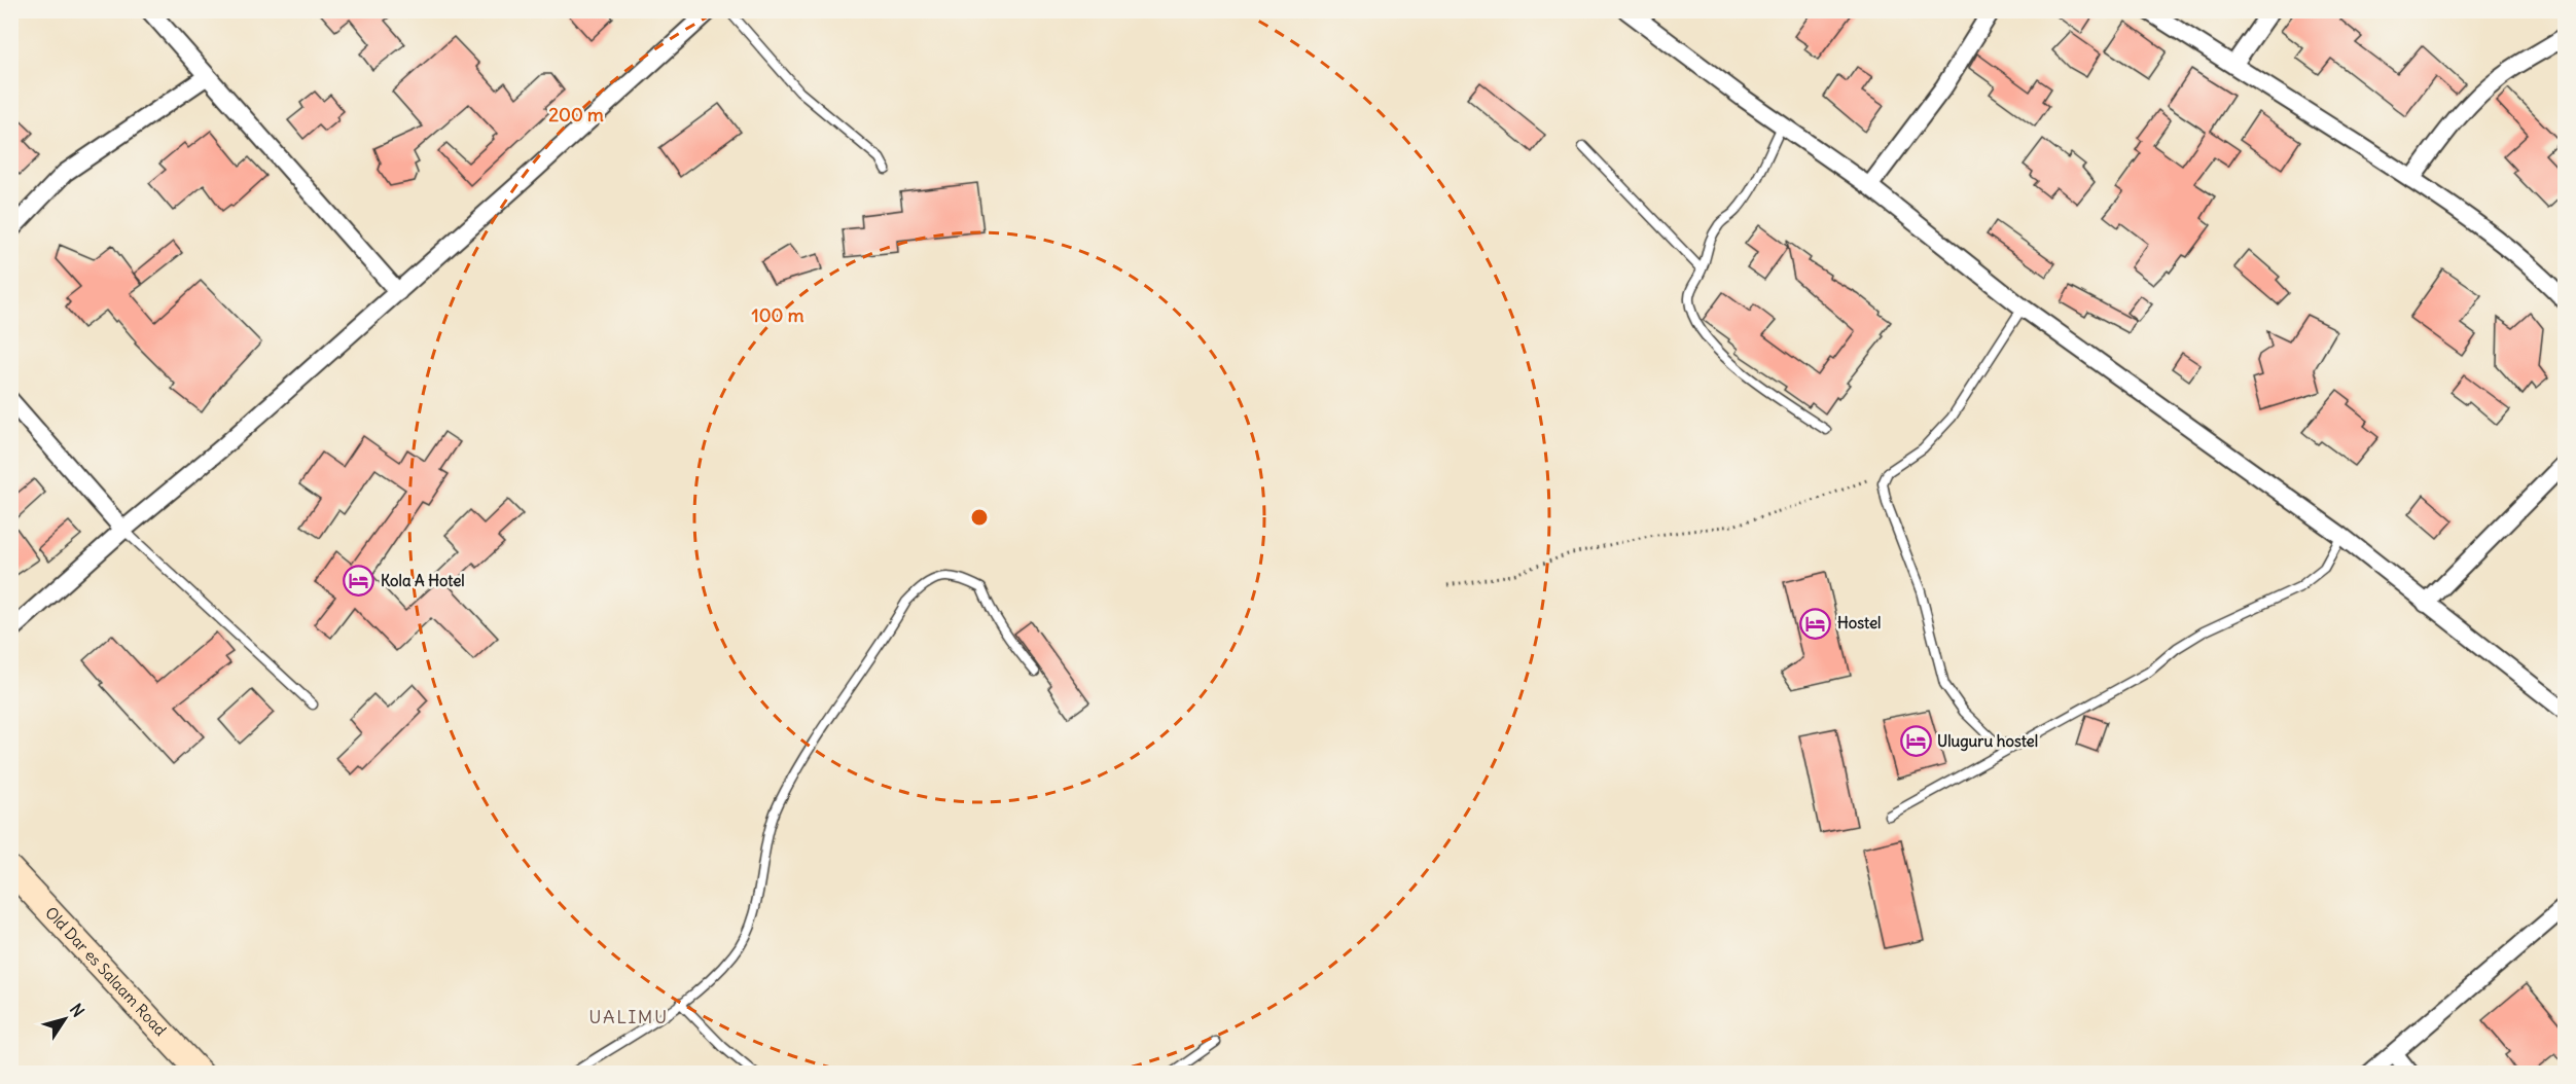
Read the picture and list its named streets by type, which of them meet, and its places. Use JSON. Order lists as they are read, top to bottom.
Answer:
{
  "streets": {
    "main road": ["Old Dar es Salaam Road"]
  },
  "districts": ["UALIMU"],
  "places": {
    "hotel": ["Kola A Hotel", "Hostel", "Uluguru hostel"]
  },
  "north": "top right",
  "rings": ["200 m", "100 m"]
}
